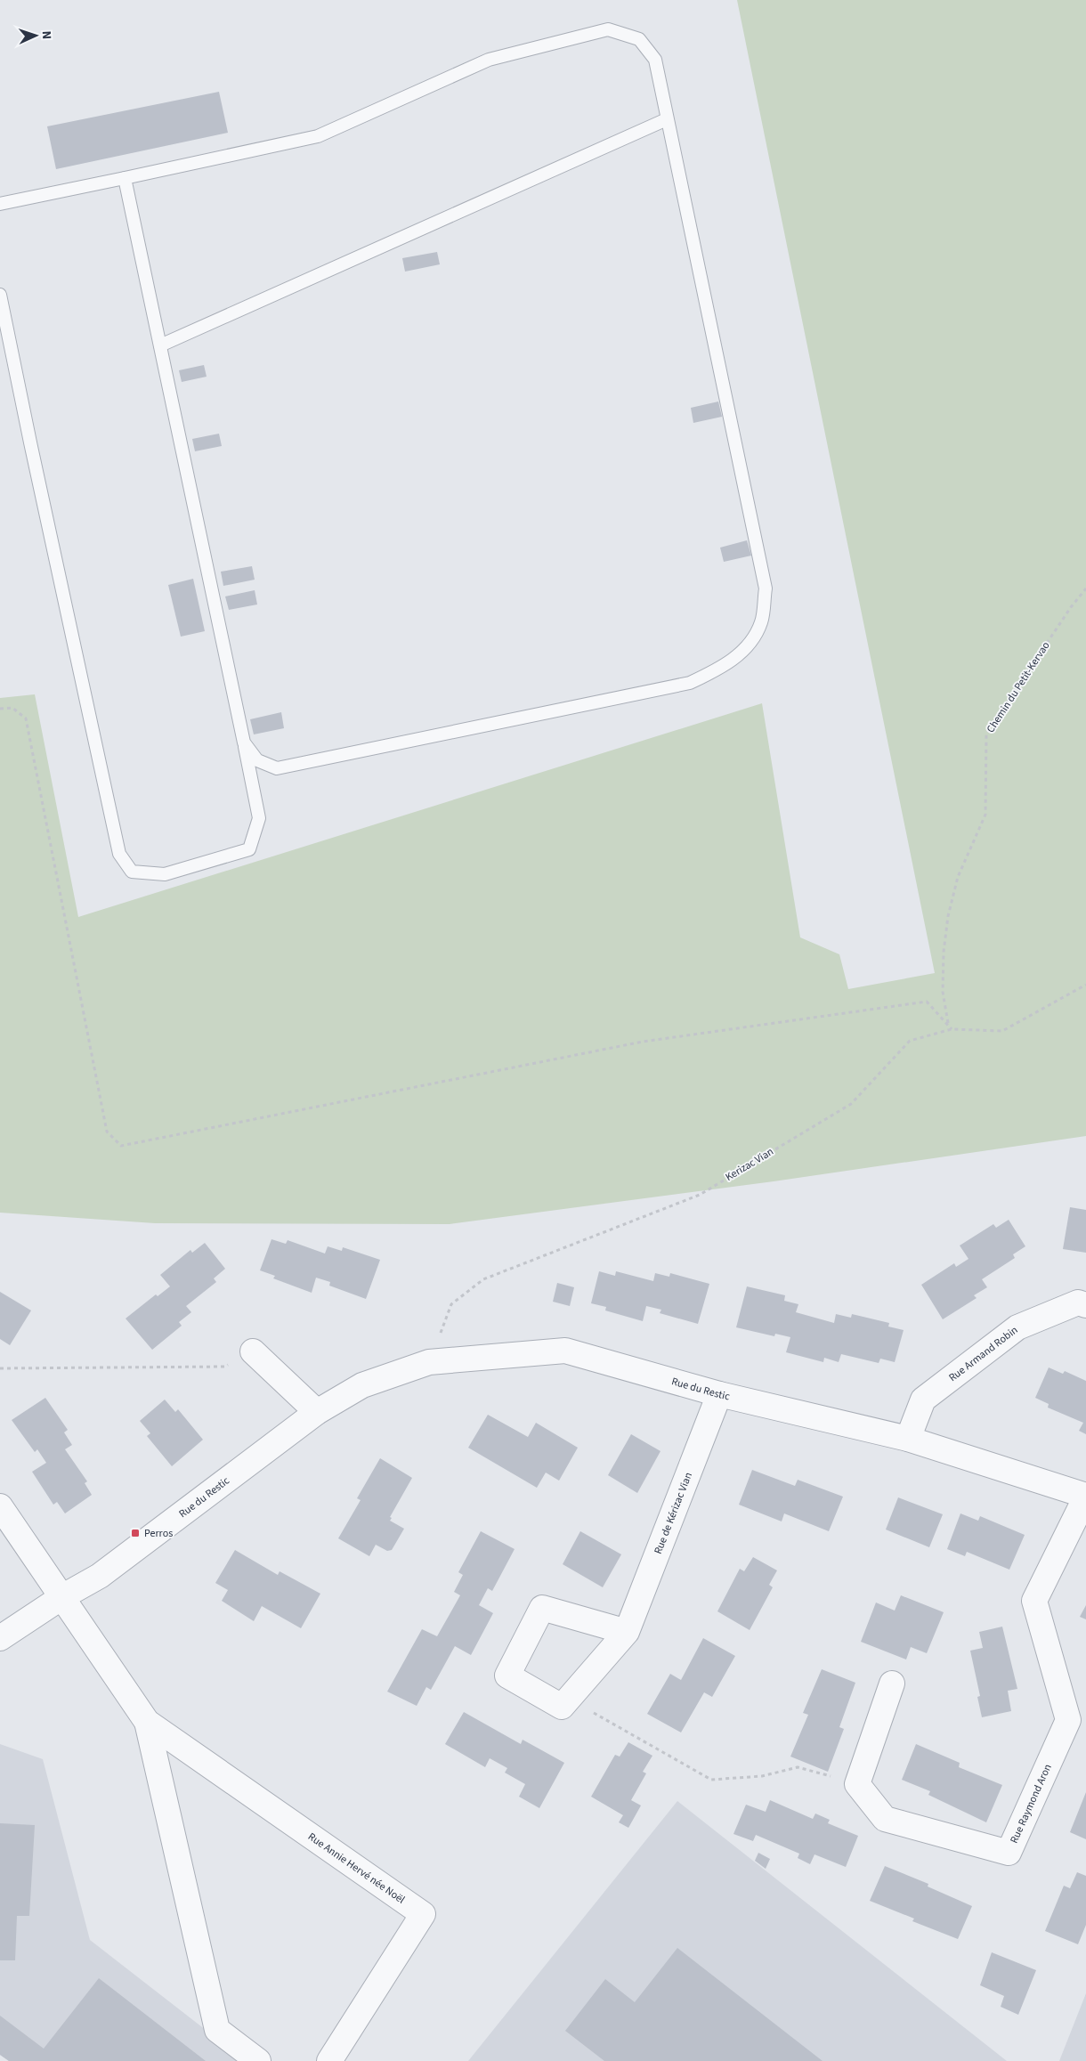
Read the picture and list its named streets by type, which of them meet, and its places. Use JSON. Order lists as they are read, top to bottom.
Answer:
{
  "streets": {
    "street": [
      "Rue Armand Robin",
      "Rue du Restic",
      "Rue de Kérizac Vian",
      "Rue Raymond Aron",
      "Rue Annie Hervé née Noël"
    ],
    "path": ["Chemin du Petit-Kervao", "Kerizac Vian"]
  },
  "crossings": [
    ["Chemin du Petit-Kervao", "Kerizac Vian"],
    ["Kerizac Vian", "Rue du Restic"],
    ["Rue Armand Robin", "Rue du Restic"],
    ["Rue du Restic", "Rue de Kérizac Vian"],
    ["Rue du Restic", "Rue Raymond Aron"],
    ["Rue du Restic", "Rue Annie Hervé née Noël"]
  ],
  "places": {
    "transit": ["Perros"]
  },
  "north": "right"
}
